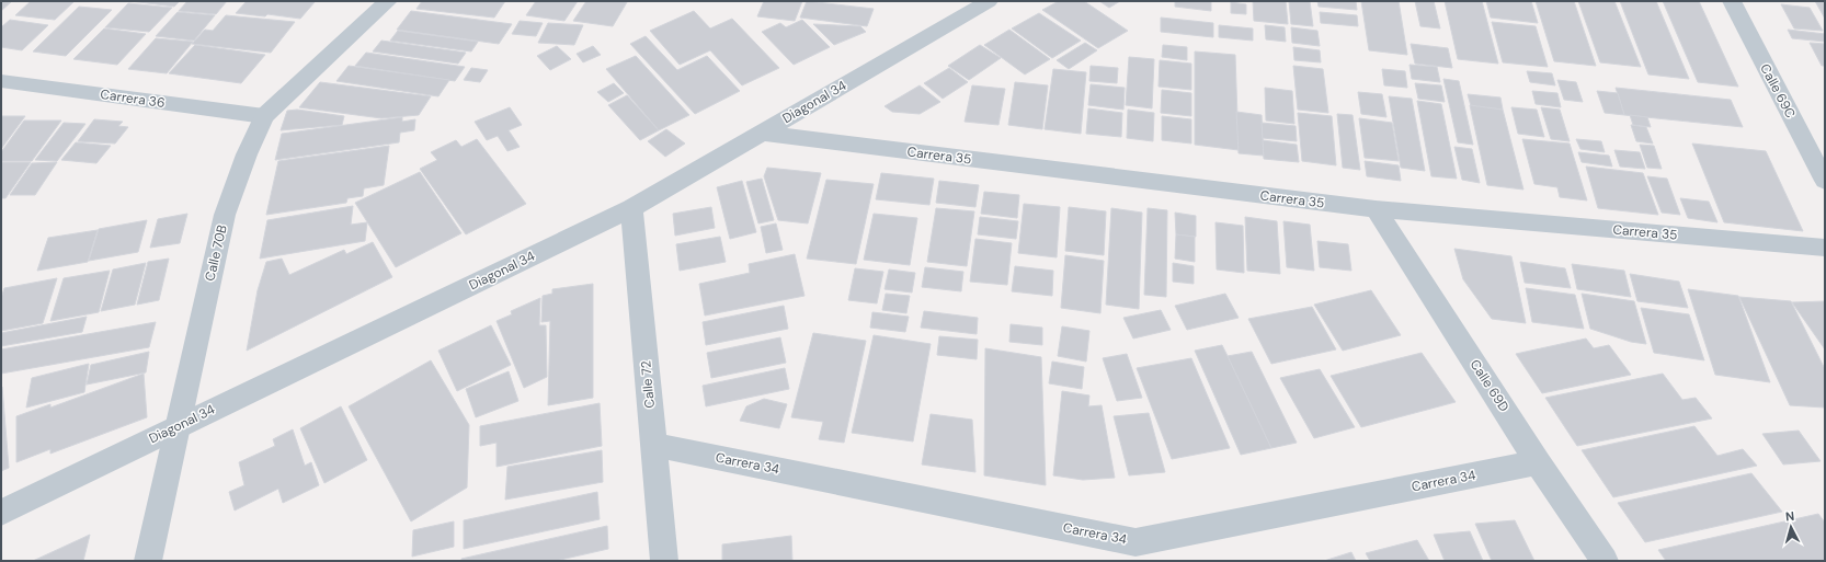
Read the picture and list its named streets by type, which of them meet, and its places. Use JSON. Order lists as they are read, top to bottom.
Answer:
{
  "streets": {
    "street": [
      "Calle 69C",
      "Carrera 36",
      "Diagonal 34",
      "Carrera 35",
      "Calle 70B",
      "Calle 72",
      "Calle 69D",
      "Carrera 34"
    ]
  },
  "crossings": [
    ["Carrera 36", "Calle 70B"],
    ["Diagonal 34", "Carrera 35"],
    ["Diagonal 34", "Calle 70B"],
    ["Diagonal 34", "Calle 72"],
    ["Carrera 35", "Calle 69D"],
    ["Calle 72", "Carrera 34"],
    ["Calle 69D", "Carrera 34"]
  ],
  "north": "top"
}
